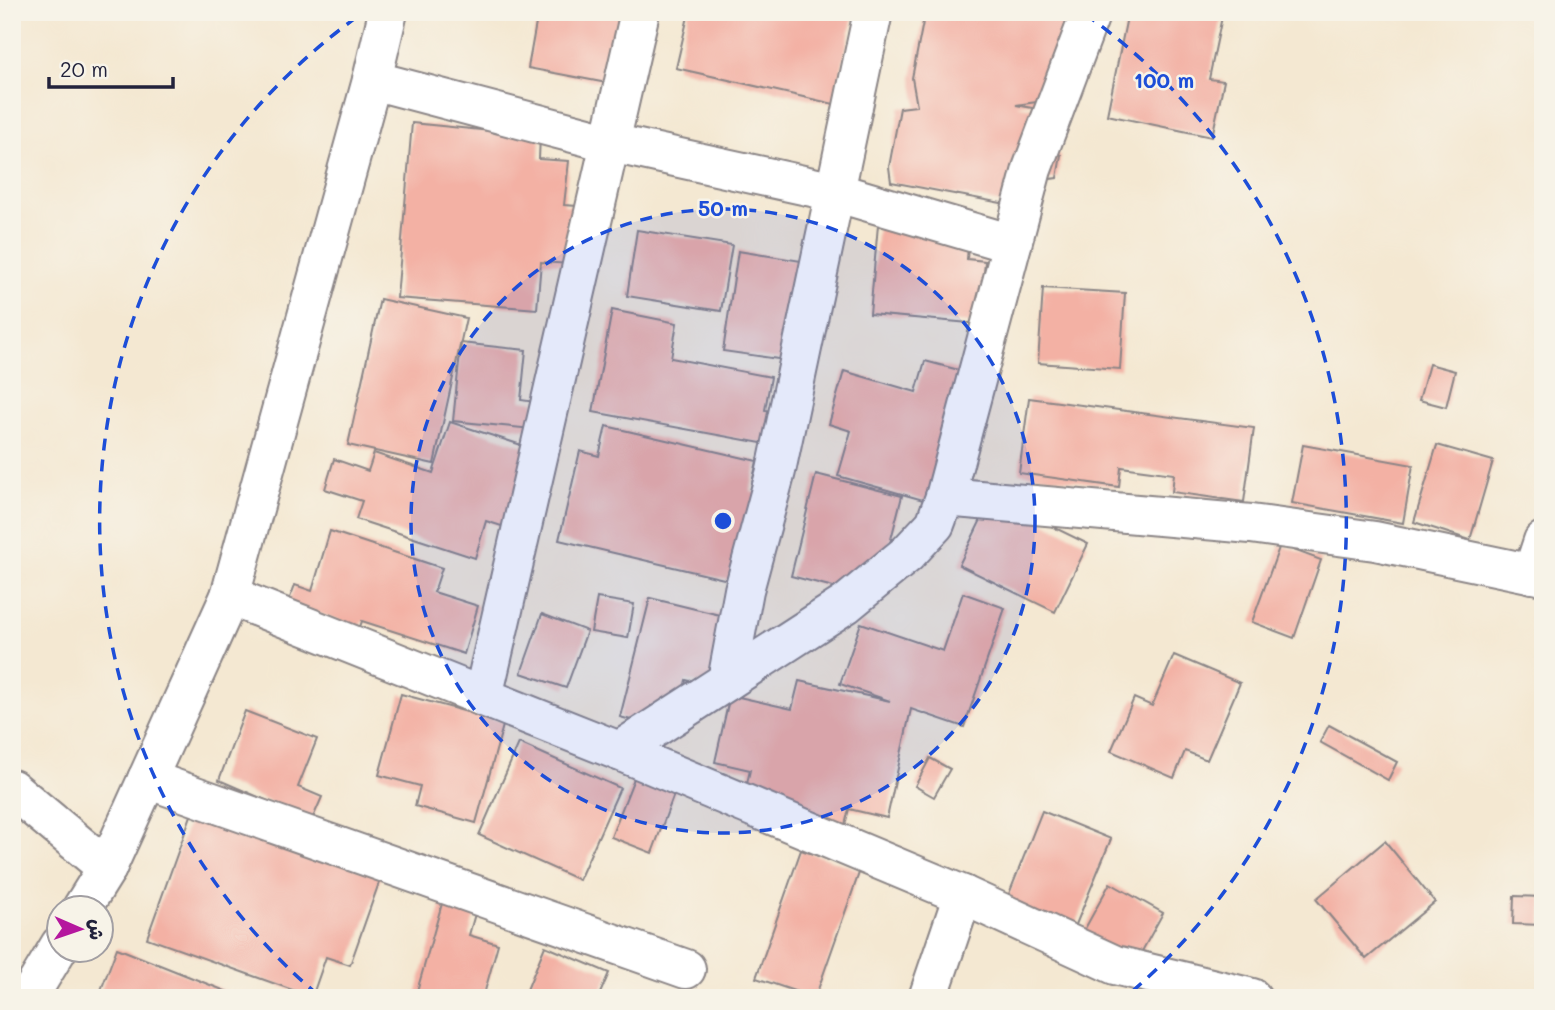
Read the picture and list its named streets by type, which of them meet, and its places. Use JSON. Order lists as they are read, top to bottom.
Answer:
{
  "scale_bar": "20 m",
  "north": "right",
  "rings": ["100 m", "50 m"]
}
